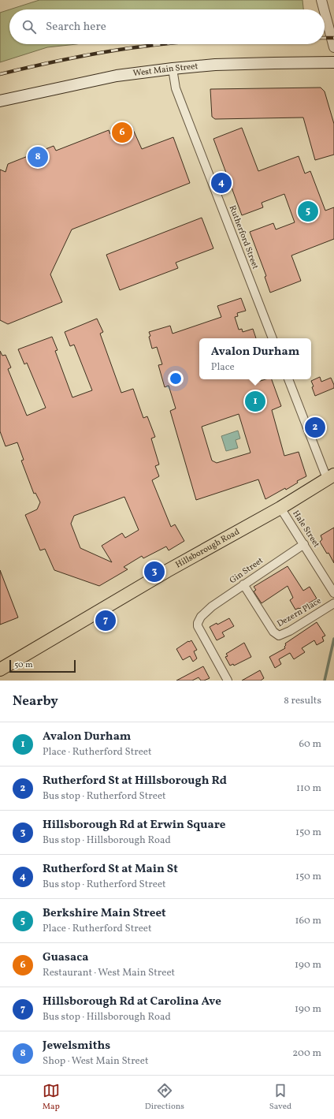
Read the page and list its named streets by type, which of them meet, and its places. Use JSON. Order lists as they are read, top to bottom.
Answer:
{
  "streets": {
    "main road": ["West Main Street", "Hillsborough Road"],
    "street": [
      "Rutherford Street",
      "Hale Street",
      "Gin Street",
      "Dezern Place"
    ]
  },
  "crossings": [
    ["West Main Street", "Rutherford Street"],
    ["Hale Street", "Hillsborough Road"],
    ["Hale Street", "Gin Street"],
    ["Gin Street", "Dezern Place"]
  ],
  "scale_bar": "50 m",
  "page": {
    "search": "Search here",
    "pins": [
      "6",
      "8",
      "4",
      "5",
      "1",
      "2",
      "3",
      "7"
    ],
    "popup": ["Avalon Durham", "Place"],
    "scale": "50 m",
    "heading": ["Nearby", "8 results"],
    "list": [
      {
        "mark": "1",
        "name": "Avalon Durham",
        "note": "Place · Rutherford Street",
        "value": "60 m"
      },
      {
        "mark": "2",
        "name": "Rutherford St at Hillsborough Rd",
        "note": "Bus stop · Rutherford Street",
        "value": "110 m"
      },
      {
        "mark": "3",
        "name": "Hillsborough Rd at Erwin Square",
        "note": "Bus stop · Hillsborough Road",
        "value": "150 m"
      },
      {
        "mark": "4",
        "name": "Rutherford St at Main St",
        "note": "Bus stop · Rutherford Street",
        "value": "150 m"
      },
      {
        "mark": "5",
        "name": "Berkshire Main Street",
        "note": "Place · Rutherford Street",
        "value": "160 m"
      },
      {
        "mark": "6",
        "name": "Guasaca",
        "note": "Restaurant · West Main Street",
        "value": "190 m"
      },
      {
        "mark": "7",
        "name": "Hillsborough Rd at Carolina Ave",
        "note": "Bus stop · Hillsborough Road",
        "value": "190 m"
      },
      {
        "mark": "8",
        "name": "Jewelsmiths",
        "note": "Shop · West Main Street",
        "value": "200 m"
      }
    ],
    "nav": ["Map", "Directions", "Saved"]
  }
}
